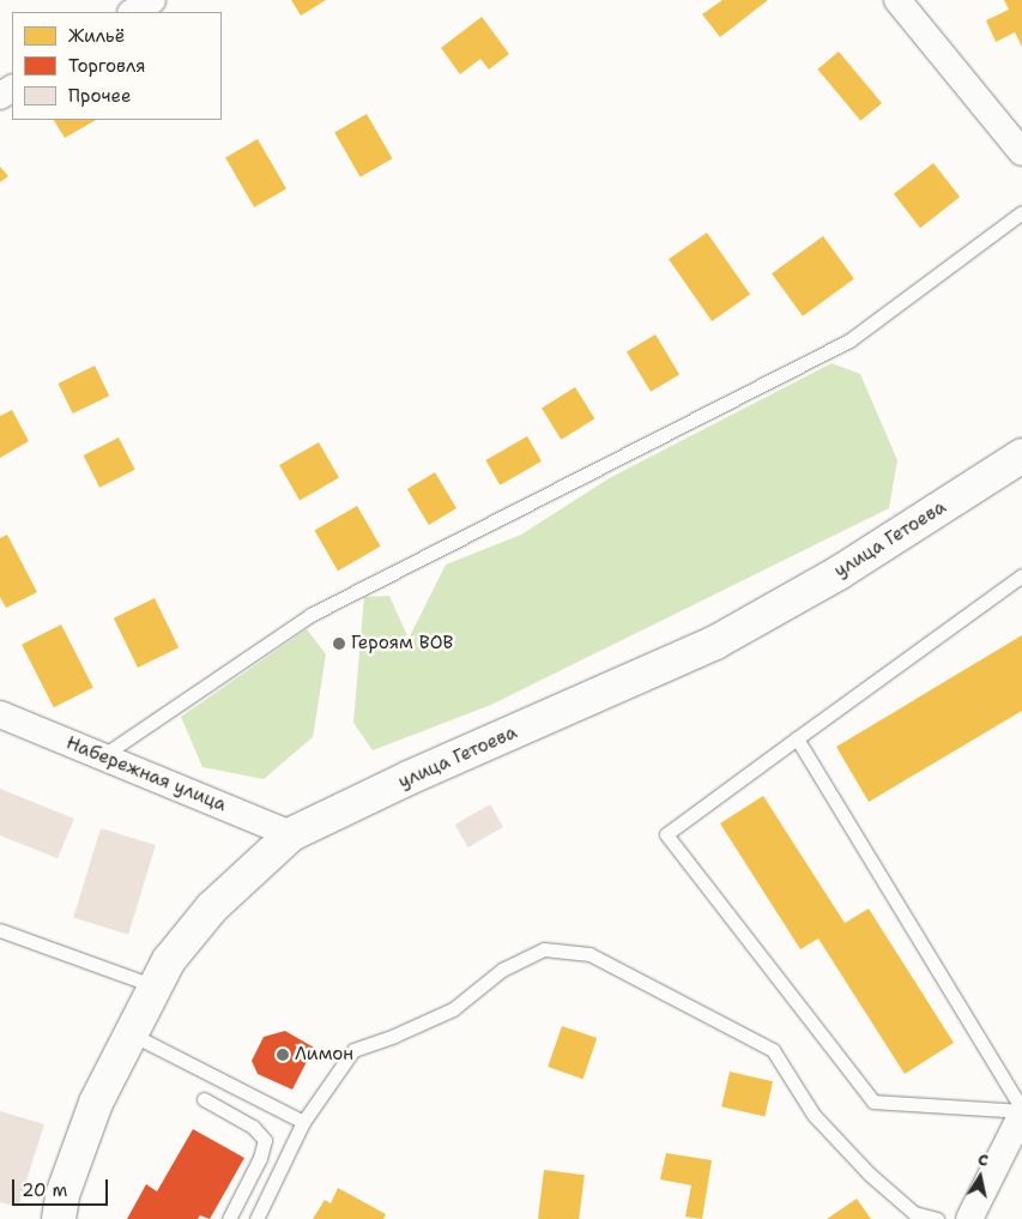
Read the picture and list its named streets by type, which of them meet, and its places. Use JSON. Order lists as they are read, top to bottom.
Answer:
{
  "streets": {
    "street": ["улица Гетоева", "Набережная улица"]
  },
  "crossings": [
    ["улица Гетоева", "Набережная улица"]
  ],
  "places": ["Героям ВОВ", "Лимон"],
  "legend": ["Жильё", "Торговля", "Прочее"],
  "scale_bar": "20 m",
  "north": "top"
}
